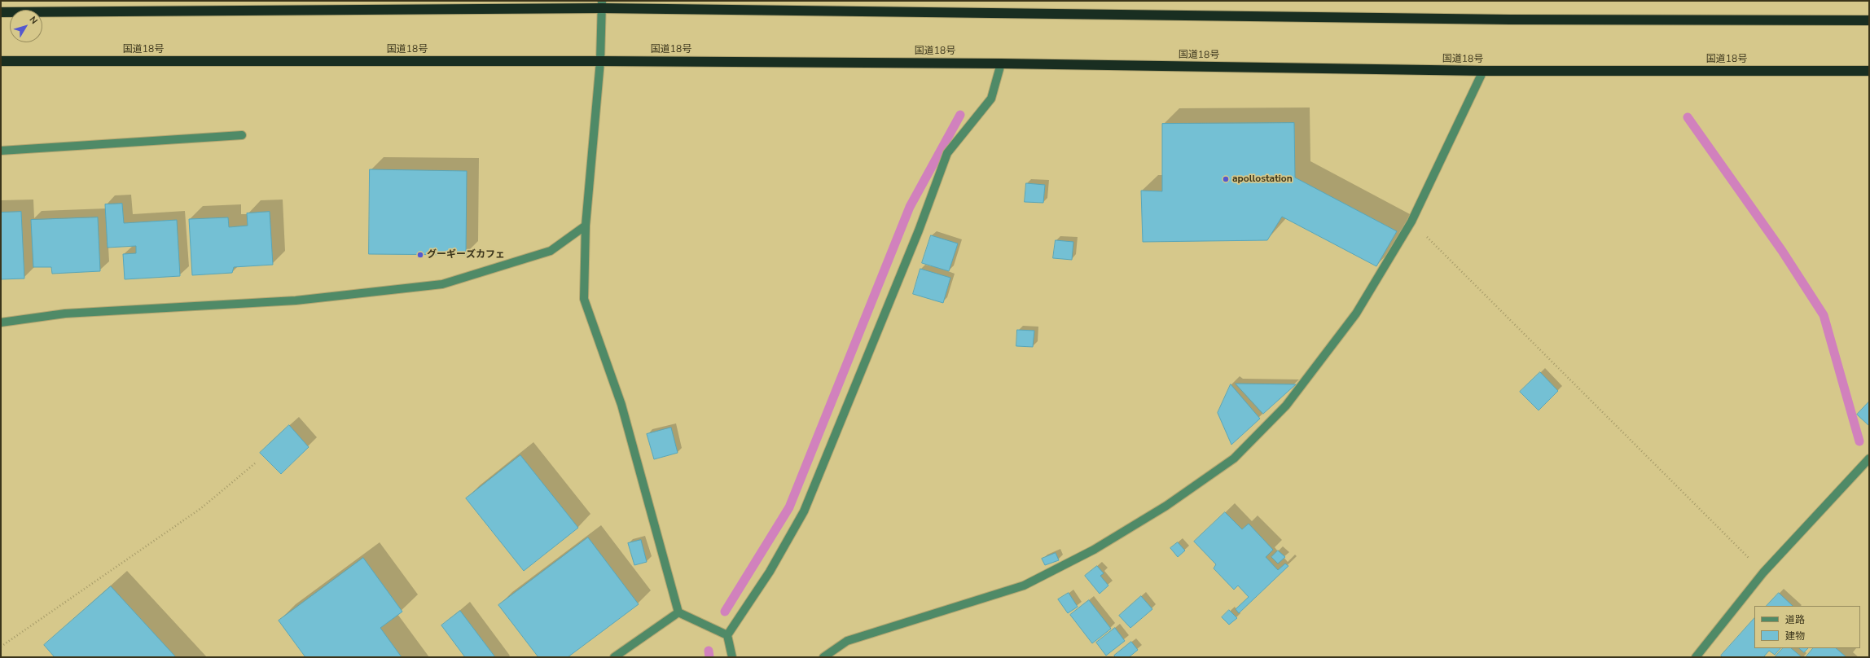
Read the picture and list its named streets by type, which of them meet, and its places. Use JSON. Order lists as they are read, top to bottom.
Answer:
{
  "streets": {
    "highway": ["国道18号"]
  },
  "places": ["apollostation", "グーギーズカフェ"],
  "legend": ["道路", "建物"],
  "north": "top right"
}
